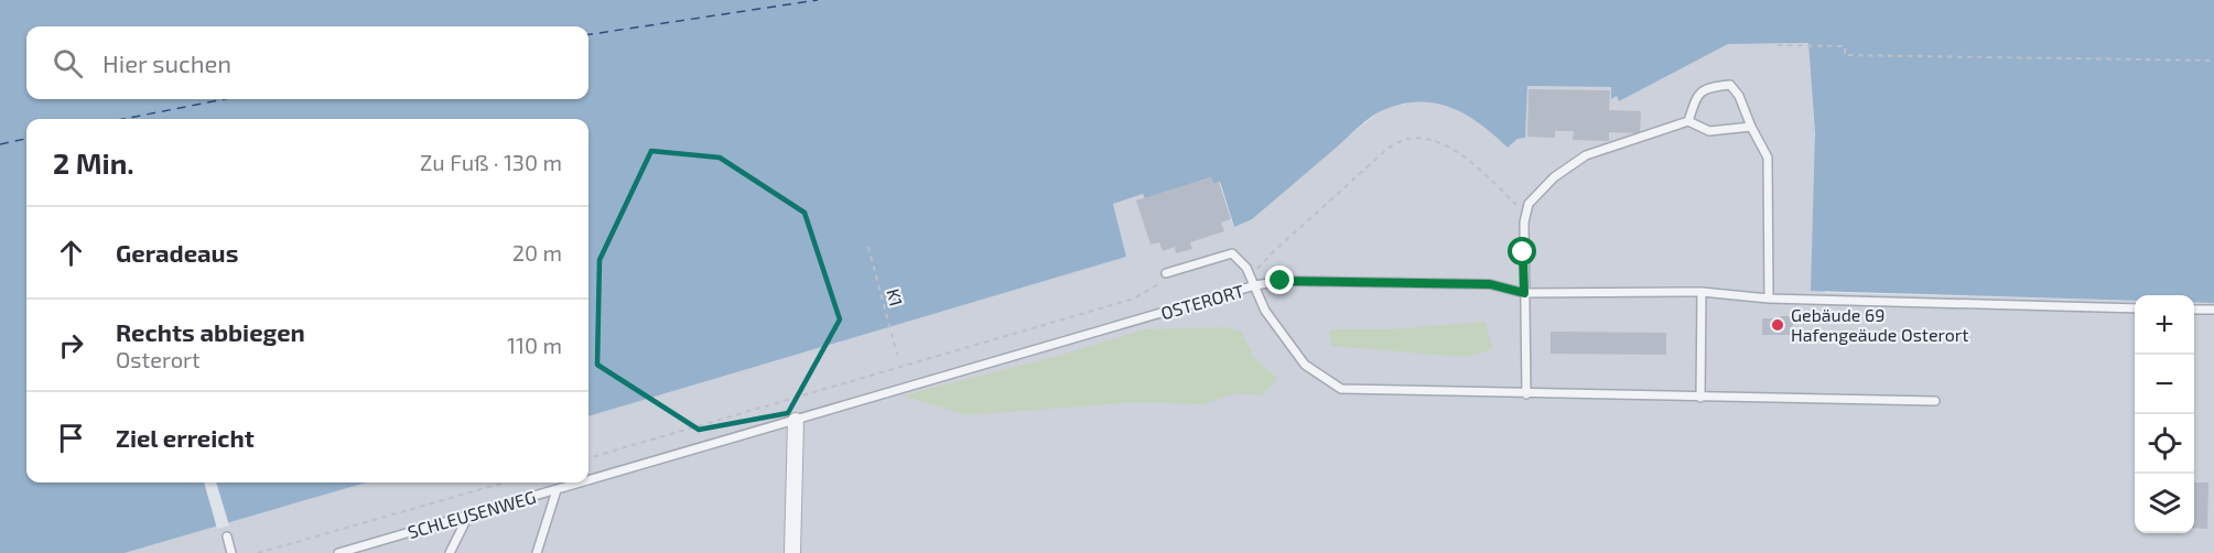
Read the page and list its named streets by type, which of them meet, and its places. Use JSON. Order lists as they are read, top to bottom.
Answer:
{
  "streets": {
    "lane": ["OSTERORT", "SCHLEUSENWEG"],
    "path": ["K1"]
  },
  "crossings": [
    ["OSTERORT", "SCHLEUSENWEG"]
  ],
  "places": ["Gebäude 69 Hafengeäude Osterort"],
  "page": {
    "search": "Hier suchen",
    "heading": ["2 Min.", "Zu Fuß · 130 m"],
    "list": [
      ["Geradeaus", "20 m"],
      ["Rechts abbiegen", "Osterort", "110 m"],
      "Ziel erreicht"
    ],
    "map_buttons": ["+", "−"]
  }
}
